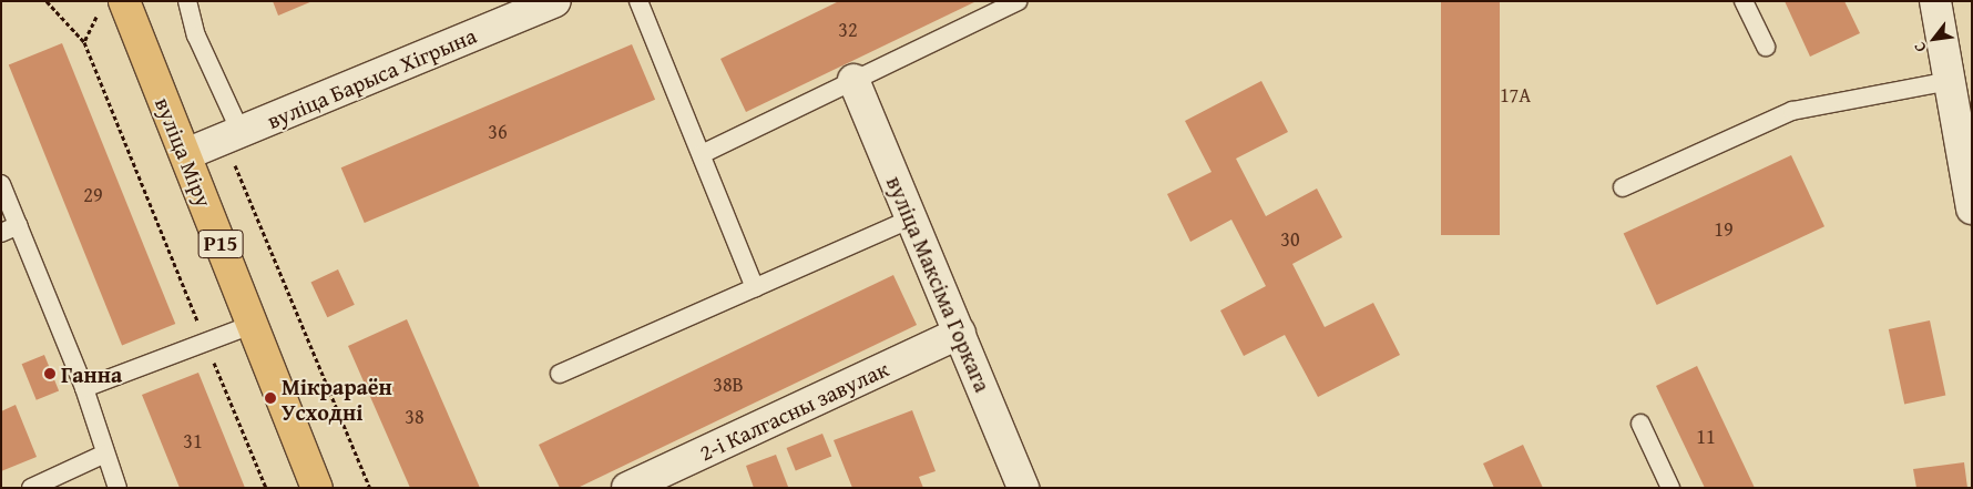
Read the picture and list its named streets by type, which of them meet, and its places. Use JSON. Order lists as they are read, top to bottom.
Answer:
{
  "streets": {
    "main road": ["вуліца Міру", "Р15"],
    "street": ["вуліца Барыса Хігрына", "вуліца Максіма Горкага", "2-і Калгасны завулак"]
  },
  "crossings": [
    ["вуліца Барыса Хігрына", "вуліца Міру"],
    ["вуліца Максіма Горкага", "2-і Калгасны завулак"]
  ],
  "places": ["Ганна", "Мікрараён Усходні"],
  "house_numbers": [
    "32",
    "17А",
    "36",
    "29",
    "19",
    "30",
    "38В",
    "38",
    "11",
    "31"
  ],
  "north": "bottom left"
}
